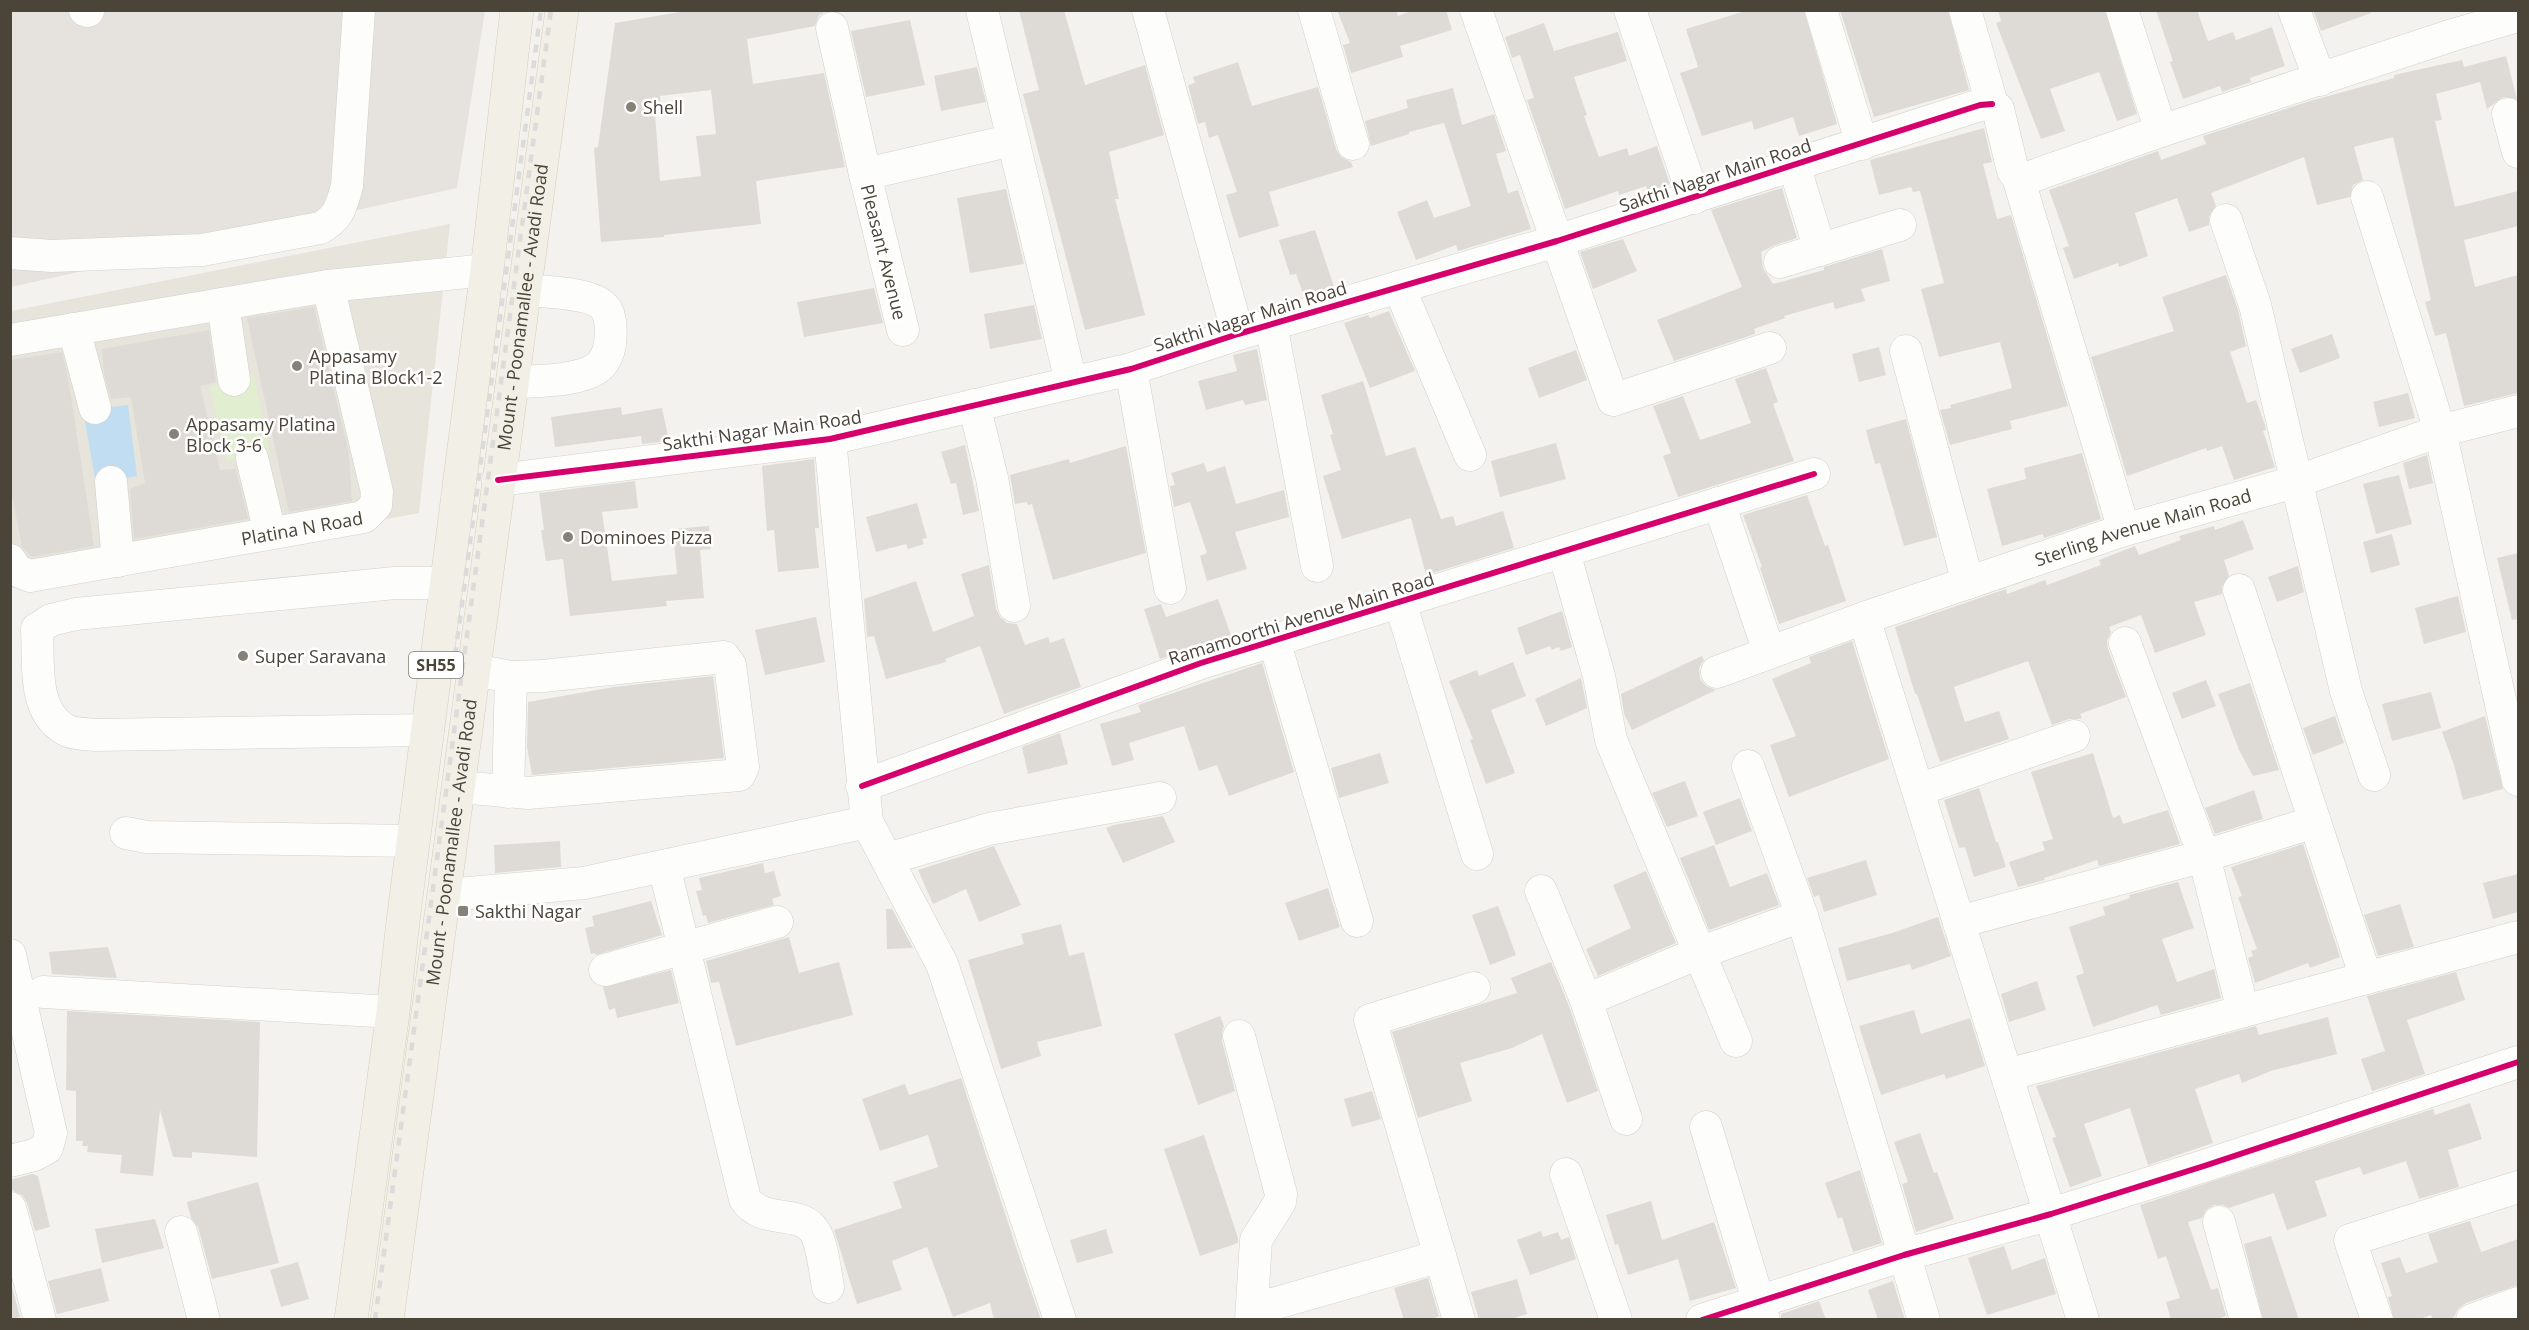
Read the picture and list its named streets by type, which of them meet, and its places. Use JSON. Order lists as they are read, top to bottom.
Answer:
{
  "streets": {
    "main road": ["Mount - Poonamallee - Avadi Road", "SH55"],
    "street": [
      "Sakthi Nagar Main Road",
      "Pleasant Avenue",
      "Platina N Road",
      "Sterling Avenue Main Road",
      "Ramamoorthi Avenue Main Road"
    ]
  },
  "crossings": [
    ["Sakthi Nagar Main Road", "Mount - Poonamallee - Avadi Road"]
  ],
  "places": {
    "other": [
      "Shell",
      "Appasamy Platina Block1-2",
      "Appasamy Platina Block 3-6",
      "Dominoes Pizza",
      "Super Saravana"
    ],
    "transit": ["Sakthi Nagar"]
  }
}
